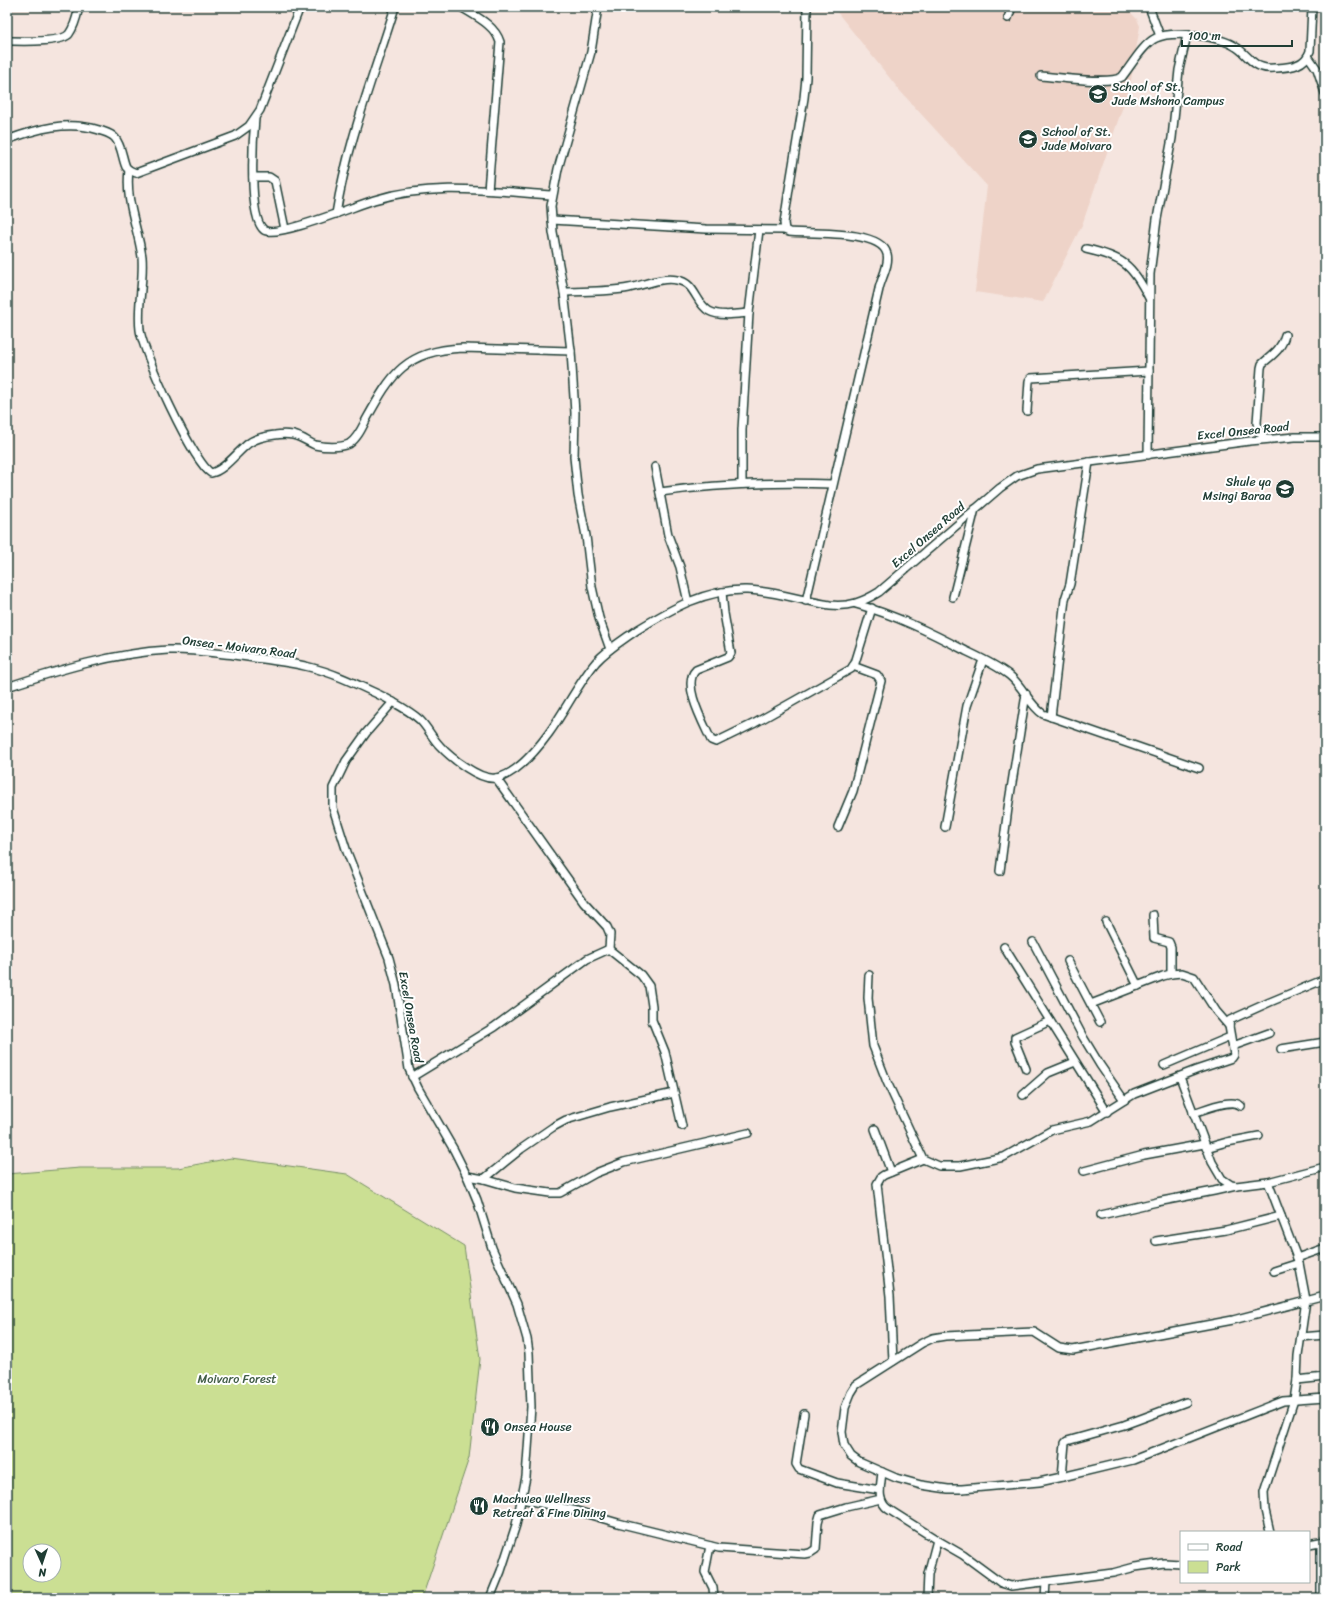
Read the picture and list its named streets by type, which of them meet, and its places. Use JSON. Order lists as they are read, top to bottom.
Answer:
{
  "streets": {
    "street": ["Excel Onsea Road", "Onsea - Moivaro Road"]
  },
  "crossings": [
    ["Excel Onsea Road", "Onsea - Moivaro Road"]
  ],
  "parks": ["Moivaro Forest"],
  "places": {
    "school or university": ["School of St. Jude Mshono Campus", "School of St. Jude Moivaro", "Shule ya Msingi Baraa"],
    "restaurant": ["Onsea House", "Machweo Wellness Retreat & Fine Dining"]
  },
  "legend": ["Road", "Park"],
  "scale_bar": "100 m",
  "north": "bottom"
}
